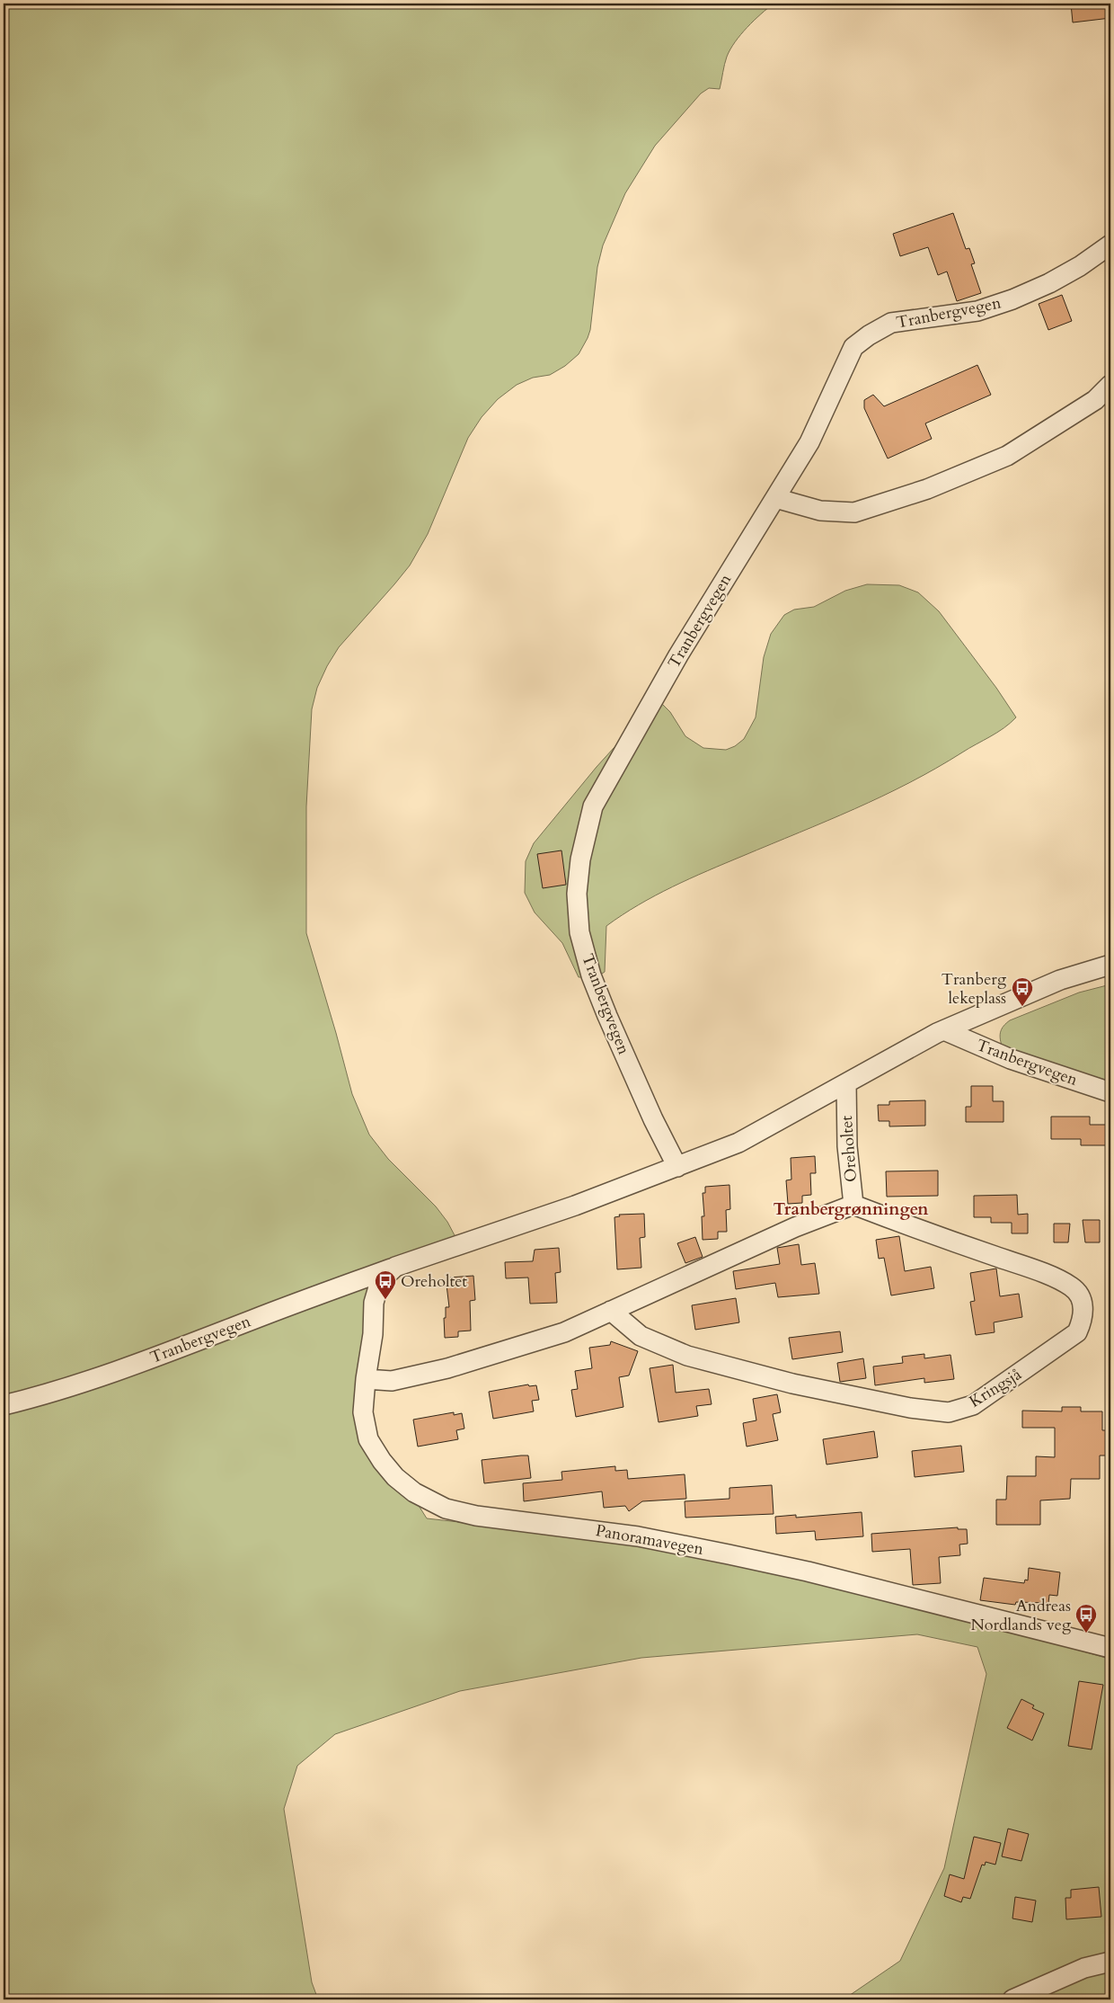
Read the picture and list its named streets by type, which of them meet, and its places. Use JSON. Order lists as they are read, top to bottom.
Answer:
{
  "streets": {
    "street": [
      "Tranbergvegen",
      "Oreholtet",
      "Kringsjå",
      "Panoramavegen"
    ]
  },
  "crossings": [
    ["Tranbergvegen", "Oreholtet"],
    ["Tranbergvegen", "Panoramavegen"],
    ["Oreholtet", "Kringsjå"],
    ["Oreholtet", "Panoramavegen"]
  ],
  "districts": ["Tranbergrønningen"],
  "places": {
    "bus stop": ["Tranberg lekeplass", "Oreholtet", "Andreas Nordlands veg"]
  }
}
